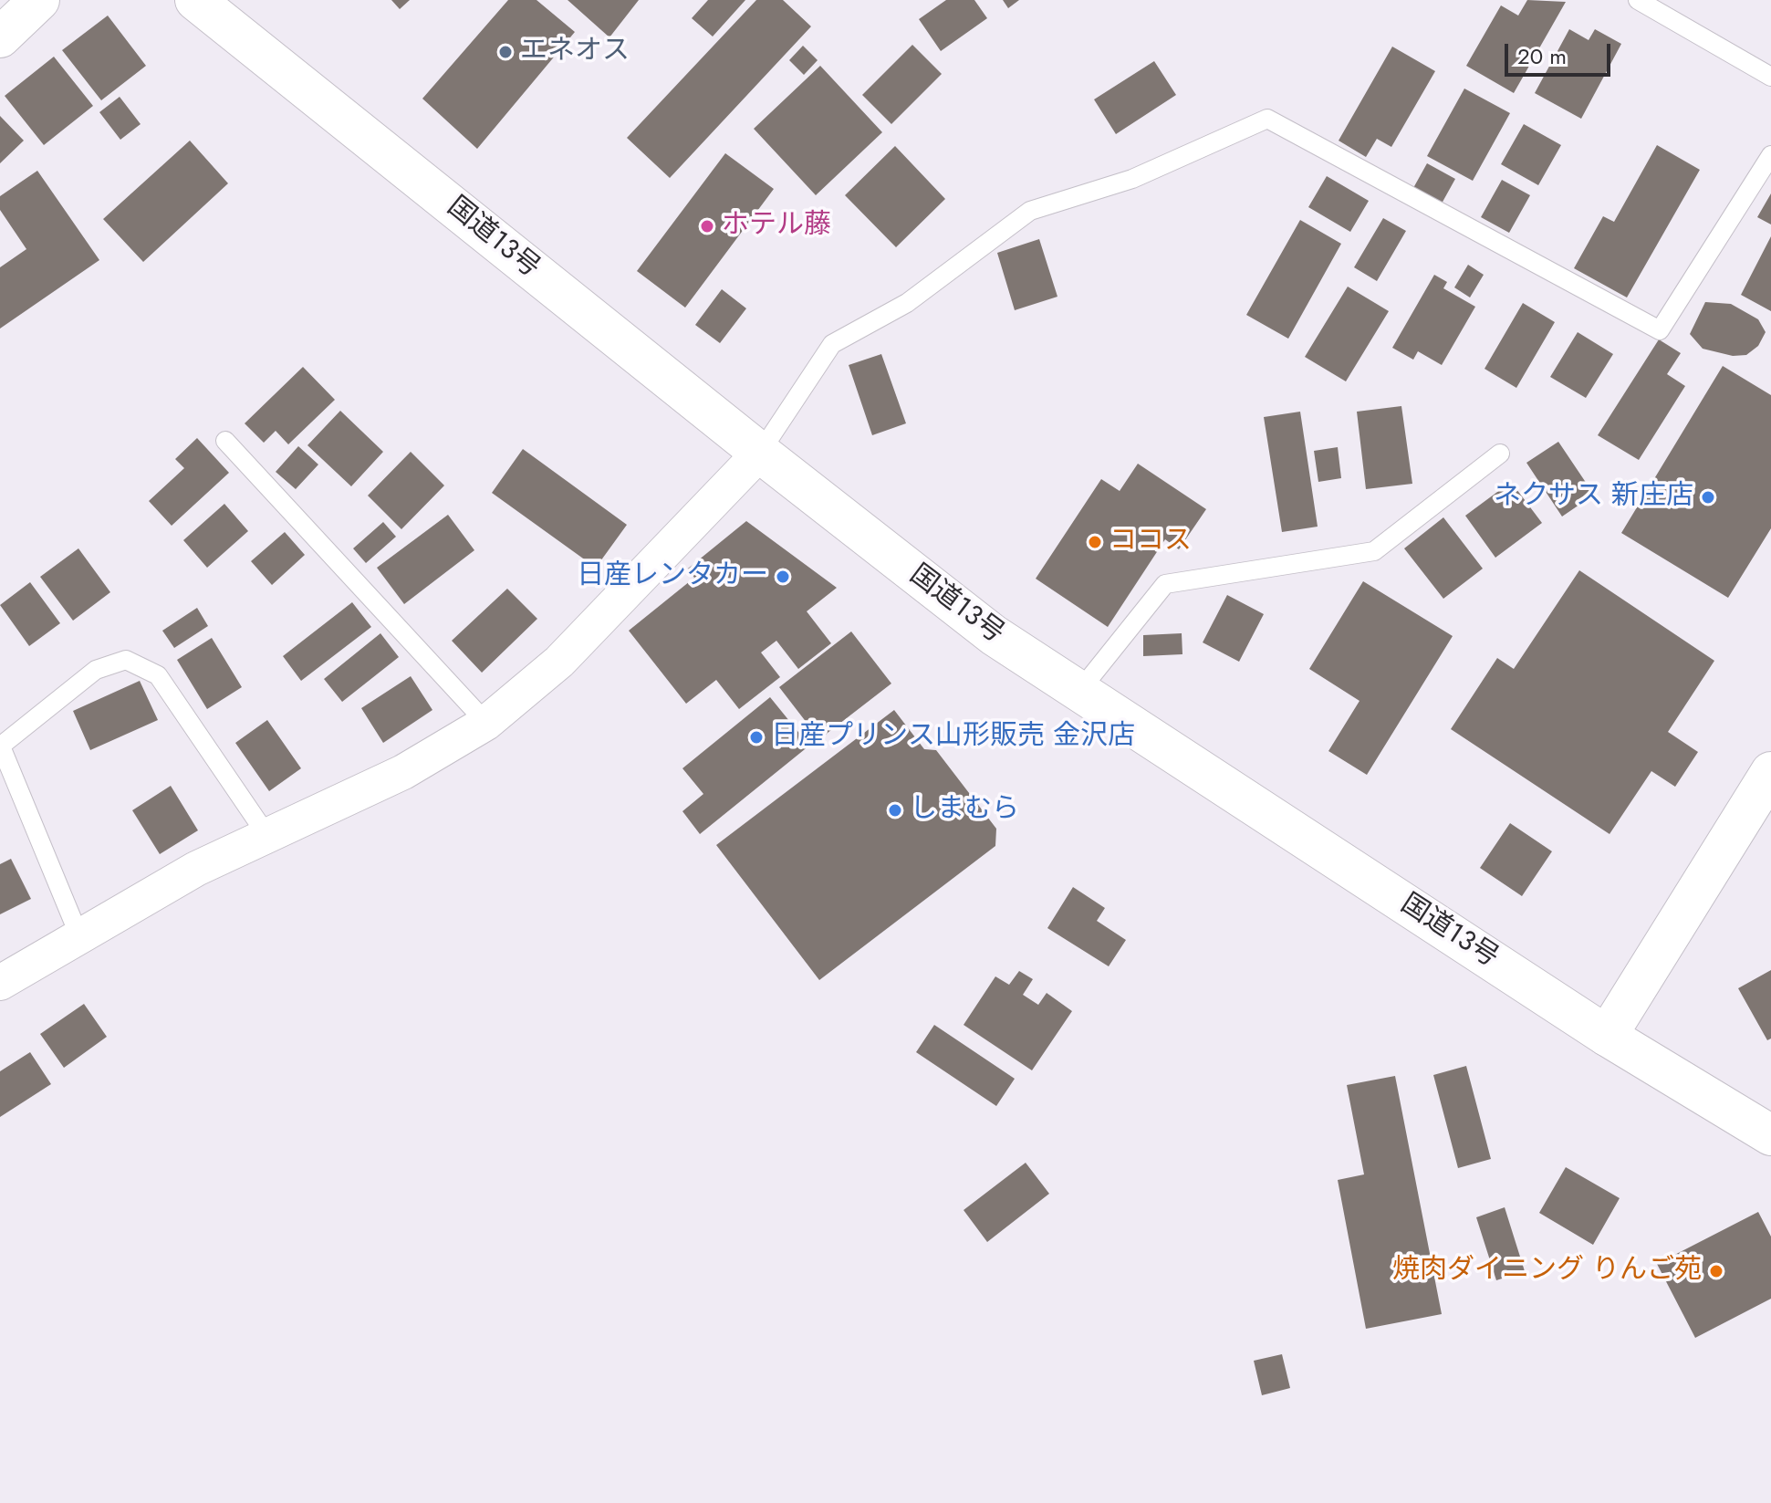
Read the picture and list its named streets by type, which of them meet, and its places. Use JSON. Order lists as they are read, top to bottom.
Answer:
{
  "streets": {
    "main road": ["国道13号"]
  },
  "places": [
    "エネオス",
    "ホテル藤",
    "ネクサス 新庄店",
    "ココス",
    "日産レンタカー",
    "日産プリンス山形販売 金沢店",
    "しまむら",
    "焼肉ダイニング りんご苑"
  ],
  "scale_bar": "20 m"
}
